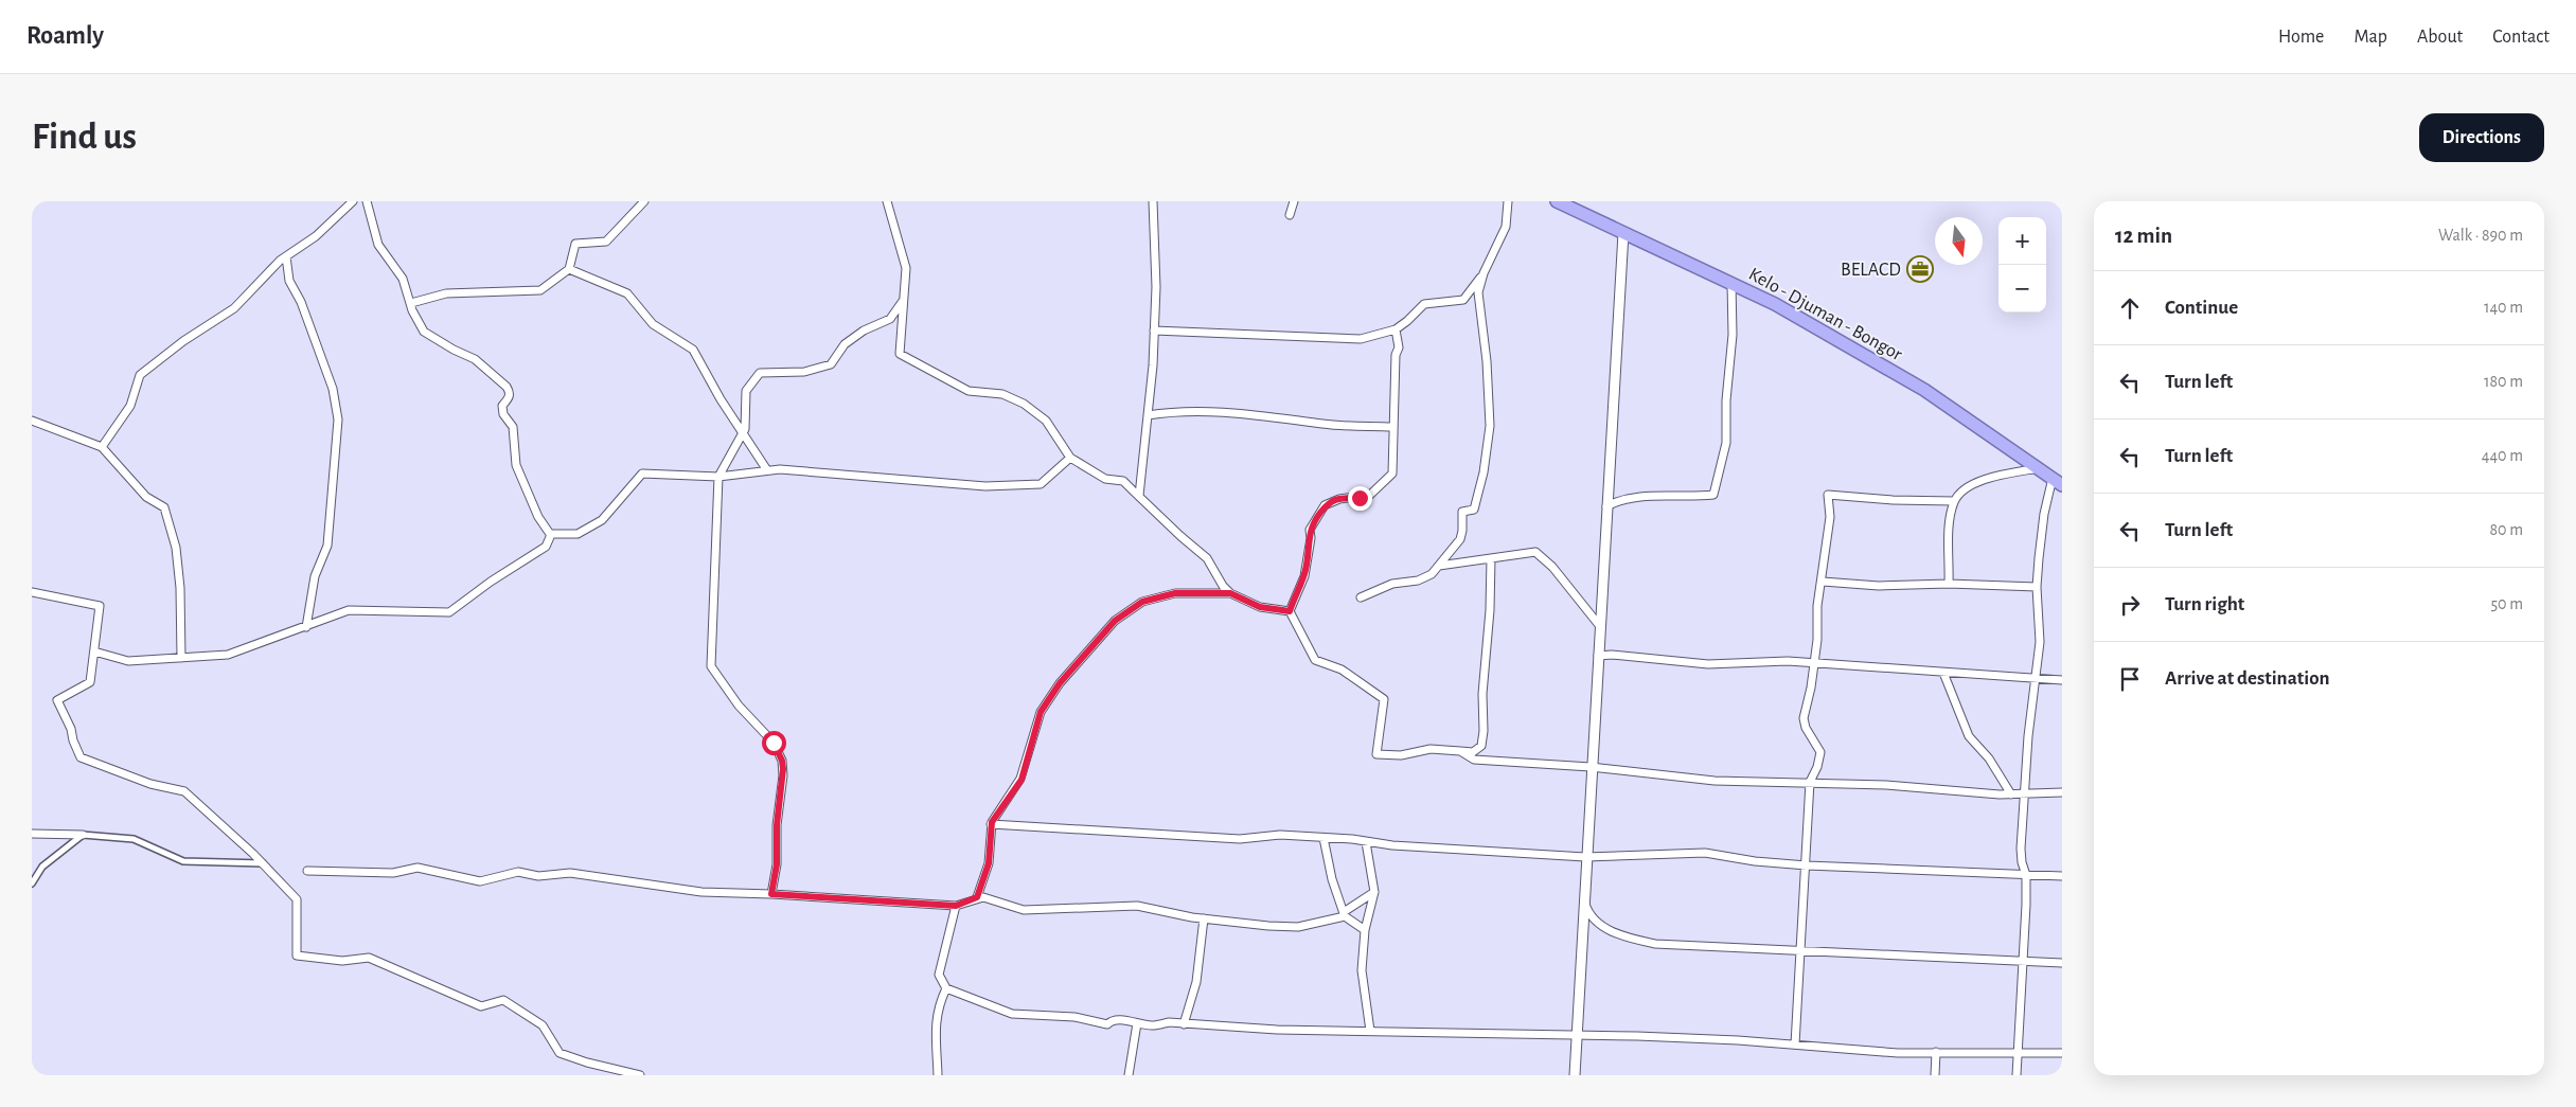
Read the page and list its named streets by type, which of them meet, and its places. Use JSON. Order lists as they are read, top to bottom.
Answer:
{
  "streets": {
    "highway": ["Kelo - Djuman - Bongor"]
  },
  "places": {
    "office": ["BELACD"]
  },
  "north": "bottom",
  "page": {
    "header": "Roamly",
    "nav": [
      "Home",
      "Map",
      "About",
      "Contact"
    ],
    "buttons": "Directions",
    "title": "Find us",
    "heading": ["12 min", "Walk · 890 m"],
    "map_buttons": ["+", "−"],
    "list": [
      ["Continue", "140 m"],
      ["Turn left", "180 m"],
      ["Turn left", "440 m"],
      ["Turn left", "80 m"],
      ["Turn right", "50 m"],
      "Arrive at destination"
    ]
  }
}
